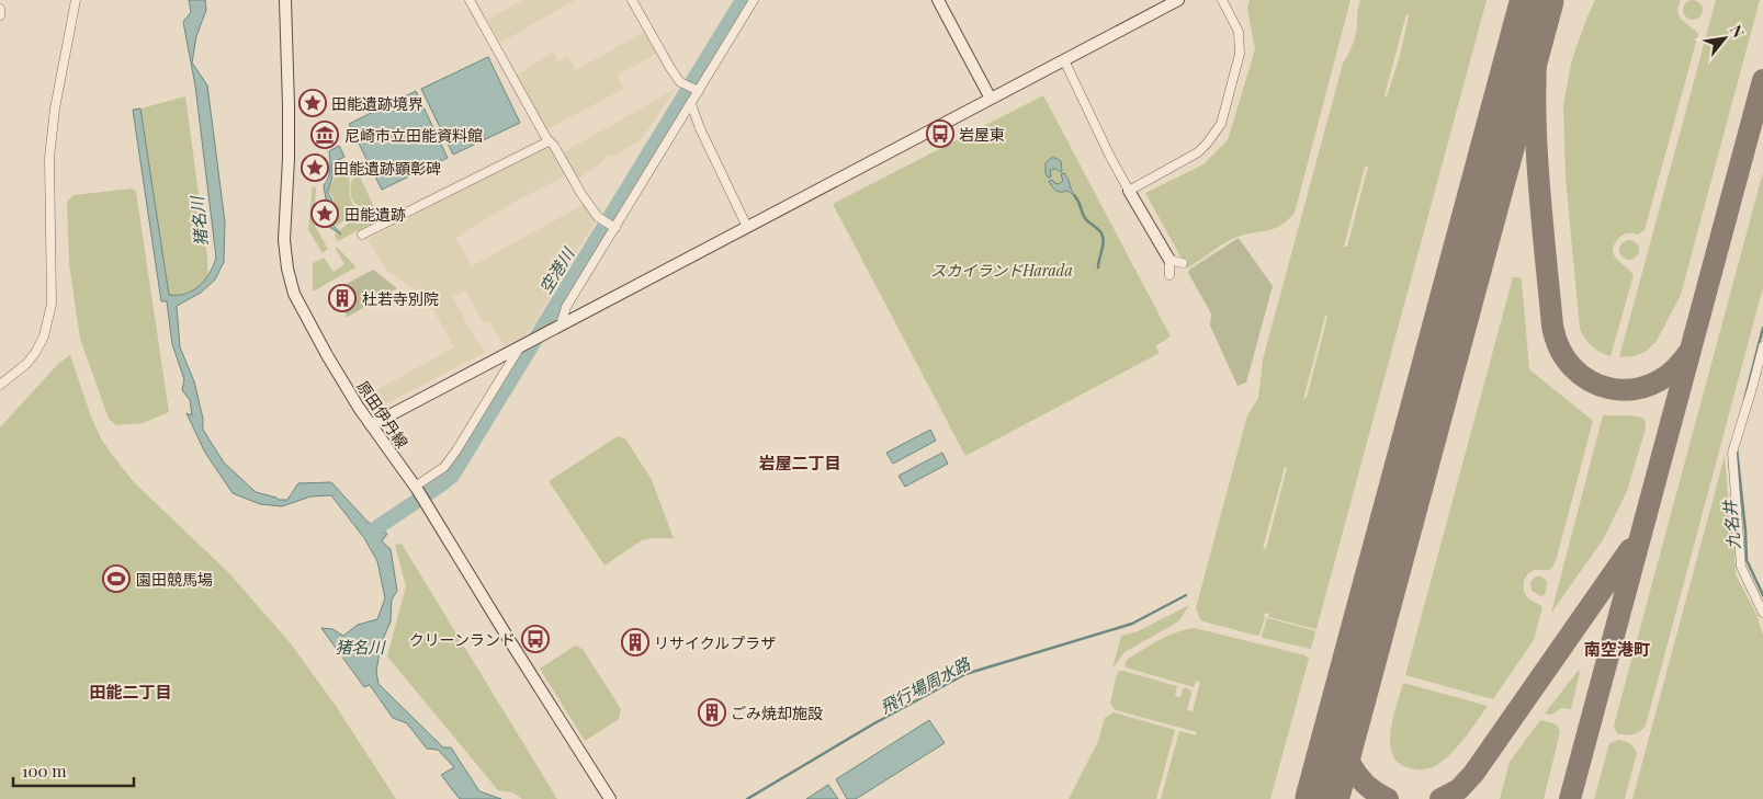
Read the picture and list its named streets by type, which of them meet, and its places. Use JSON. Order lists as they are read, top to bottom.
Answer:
{
  "streets": {
    "street": ["原田伊丹線"]
  },
  "districts": ["岩屋二丁目", "南空港町", "田能二丁目"],
  "water": [
    "猪名川",
    "空港川",
    "九名井",
    "飛行場周水路"
  ],
  "parks": ["スカイランドHarada"],
  "places": {
    "place": ["田能遺跡境界", "田能遺跡顕彰碑", "田能遺跡"],
    "bus stop": ["岩屋東", "クリーンランド"],
    "museum": ["尼崎市立田能資料館"],
    "building": ["杜若寺別院", "リサイクルプラザ", "ごみ焼却施設"],
    "sports": ["園田競馬場"]
  },
  "scale_bar": "100 m",
  "north": "top right"
}
